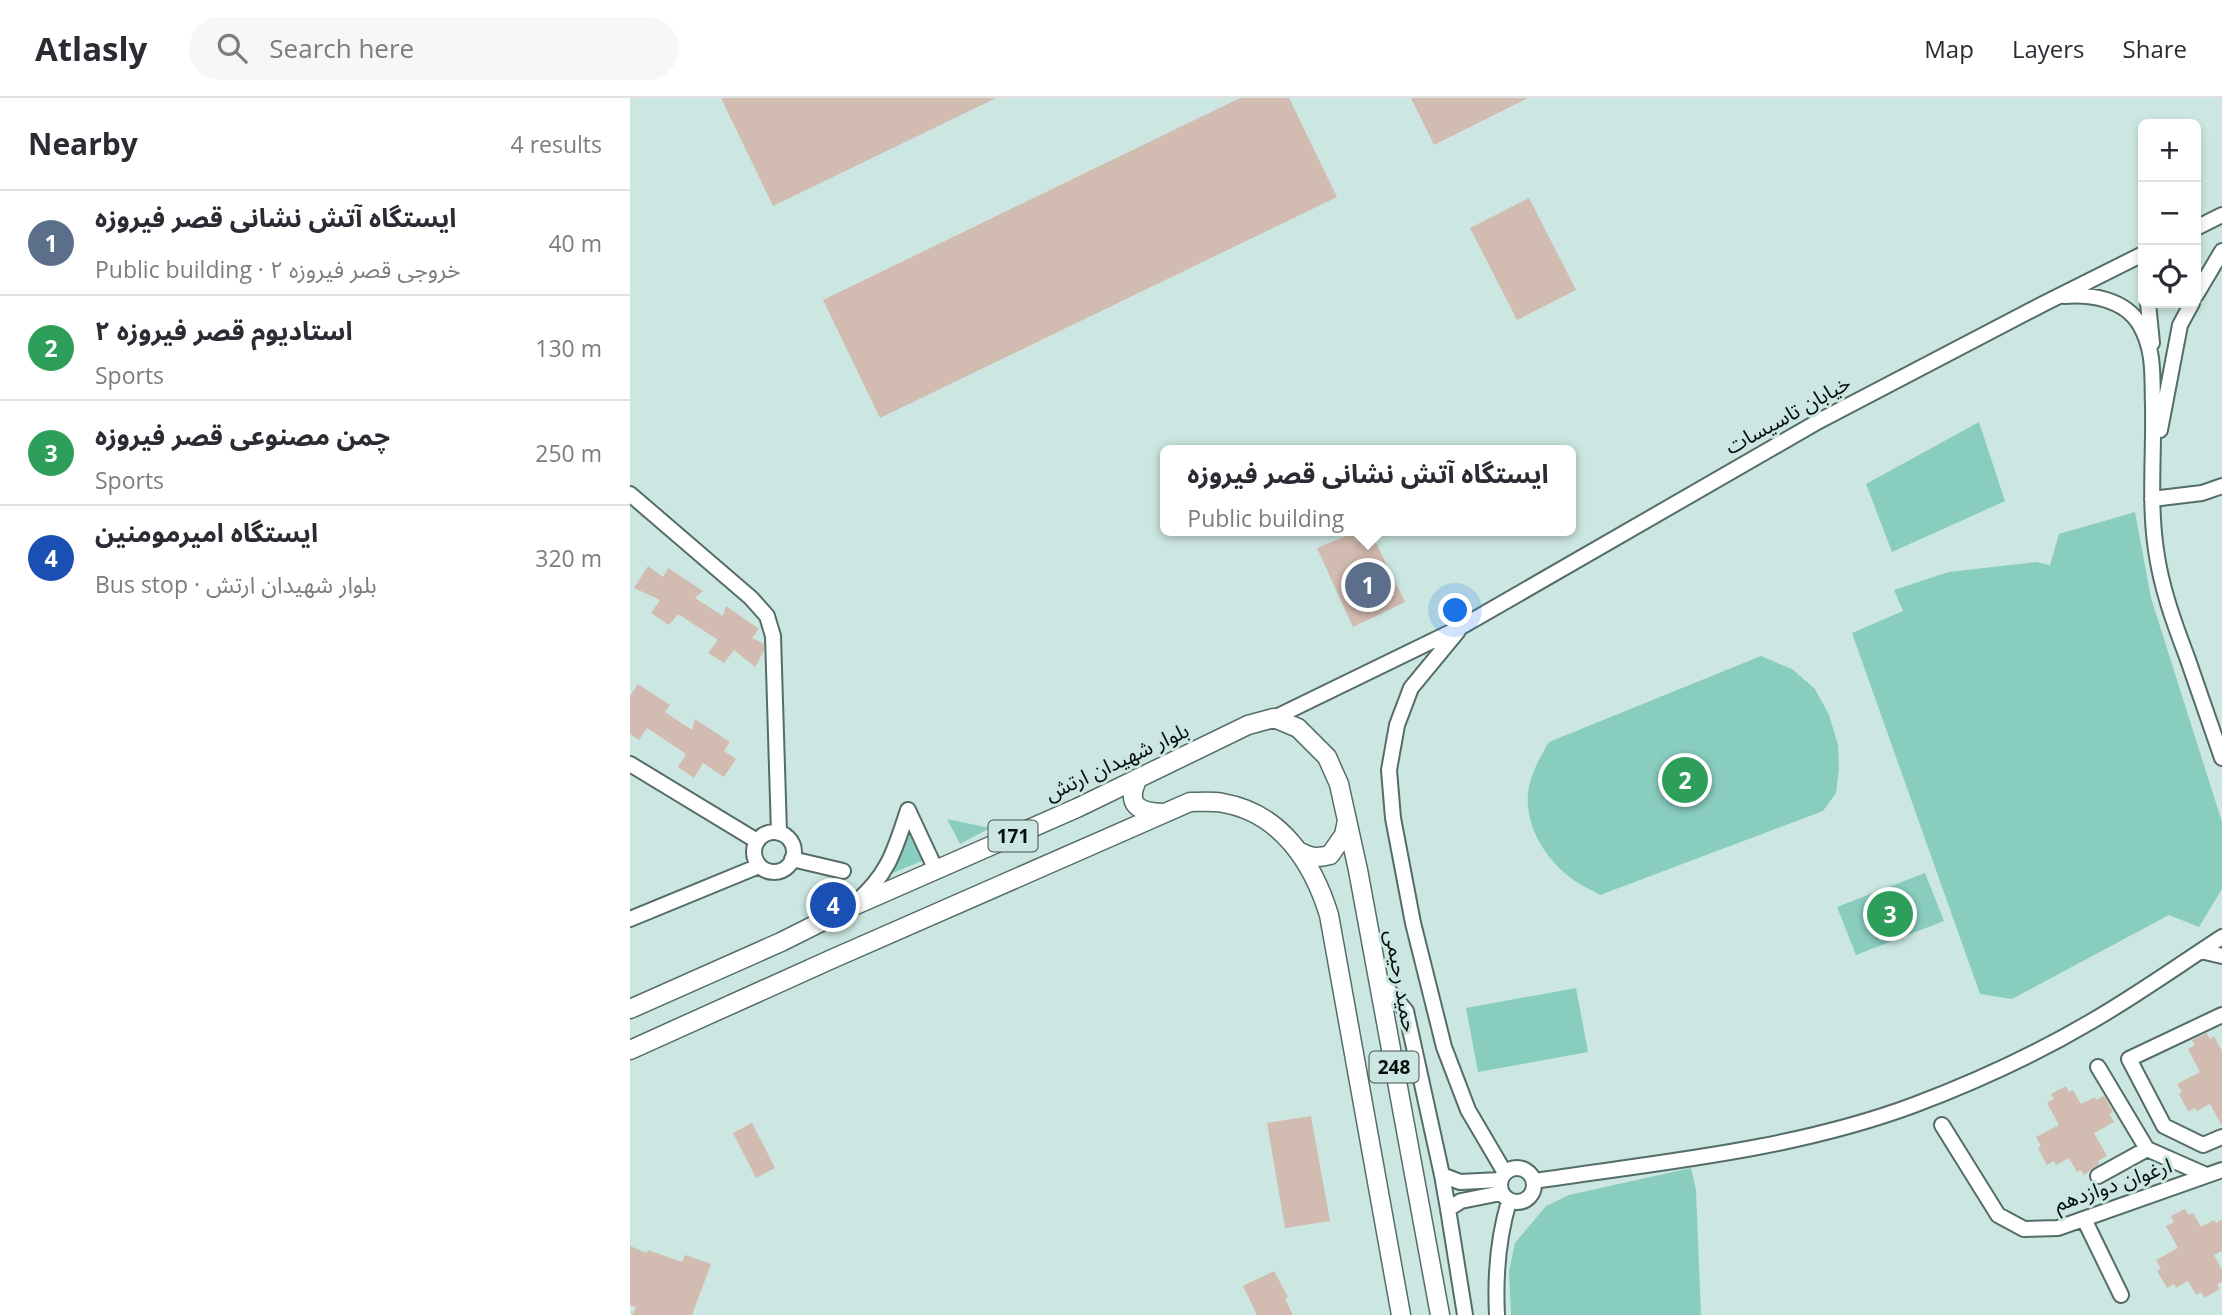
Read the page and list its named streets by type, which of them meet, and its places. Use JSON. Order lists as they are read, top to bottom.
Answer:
{
  "streets": {
    "main road": [
      "بلوار شهیدان ارتش",
      "171",
      "حمید رحیمی",
      "248"
    ],
    "street": ["خیابان تاسیسات", "ارغوان دوازدهم"]
  },
  "crossings": [
    ["خیابان تاسیسات", "بلوار شهیدان ارتش"],
    ["171", "248"]
  ],
  "page": {
    "header": "Atlasly",
    "search": "Search here",
    "nav": ["Map", "Layers", "Share"],
    "heading": ["Nearby", "4 results"],
    "map_buttons": ["+", "−"],
    "list": [
      {
        "mark": "1",
        "name": "ایستگاه آتش نشانی قصر فیروزه",
        "note": "Public building · خروجی قصر فیروزه ۲",
        "value": "40 m"
      },
      {
        "mark": "2",
        "name": "استادیوم قصر فیروزه ۲",
        "note": "Sports",
        "value": "130 m"
      },
      {
        "mark": "3",
        "name": "چمن مصنوعی قصر فیروزه",
        "note": "Sports",
        "value": "250 m"
      },
      {
        "mark": "4",
        "name": "ایستگاه امیرمومنین",
        "note": "Bus stop · بلوار شهیدان ارتش",
        "value": "320 m"
      }
    ],
    "popup": ["ایستگاه آتش نشانی قصر فیروزه", "Public building"],
    "pins": [
      "1",
      "2",
      "4",
      "3"
    ]
  }
}
